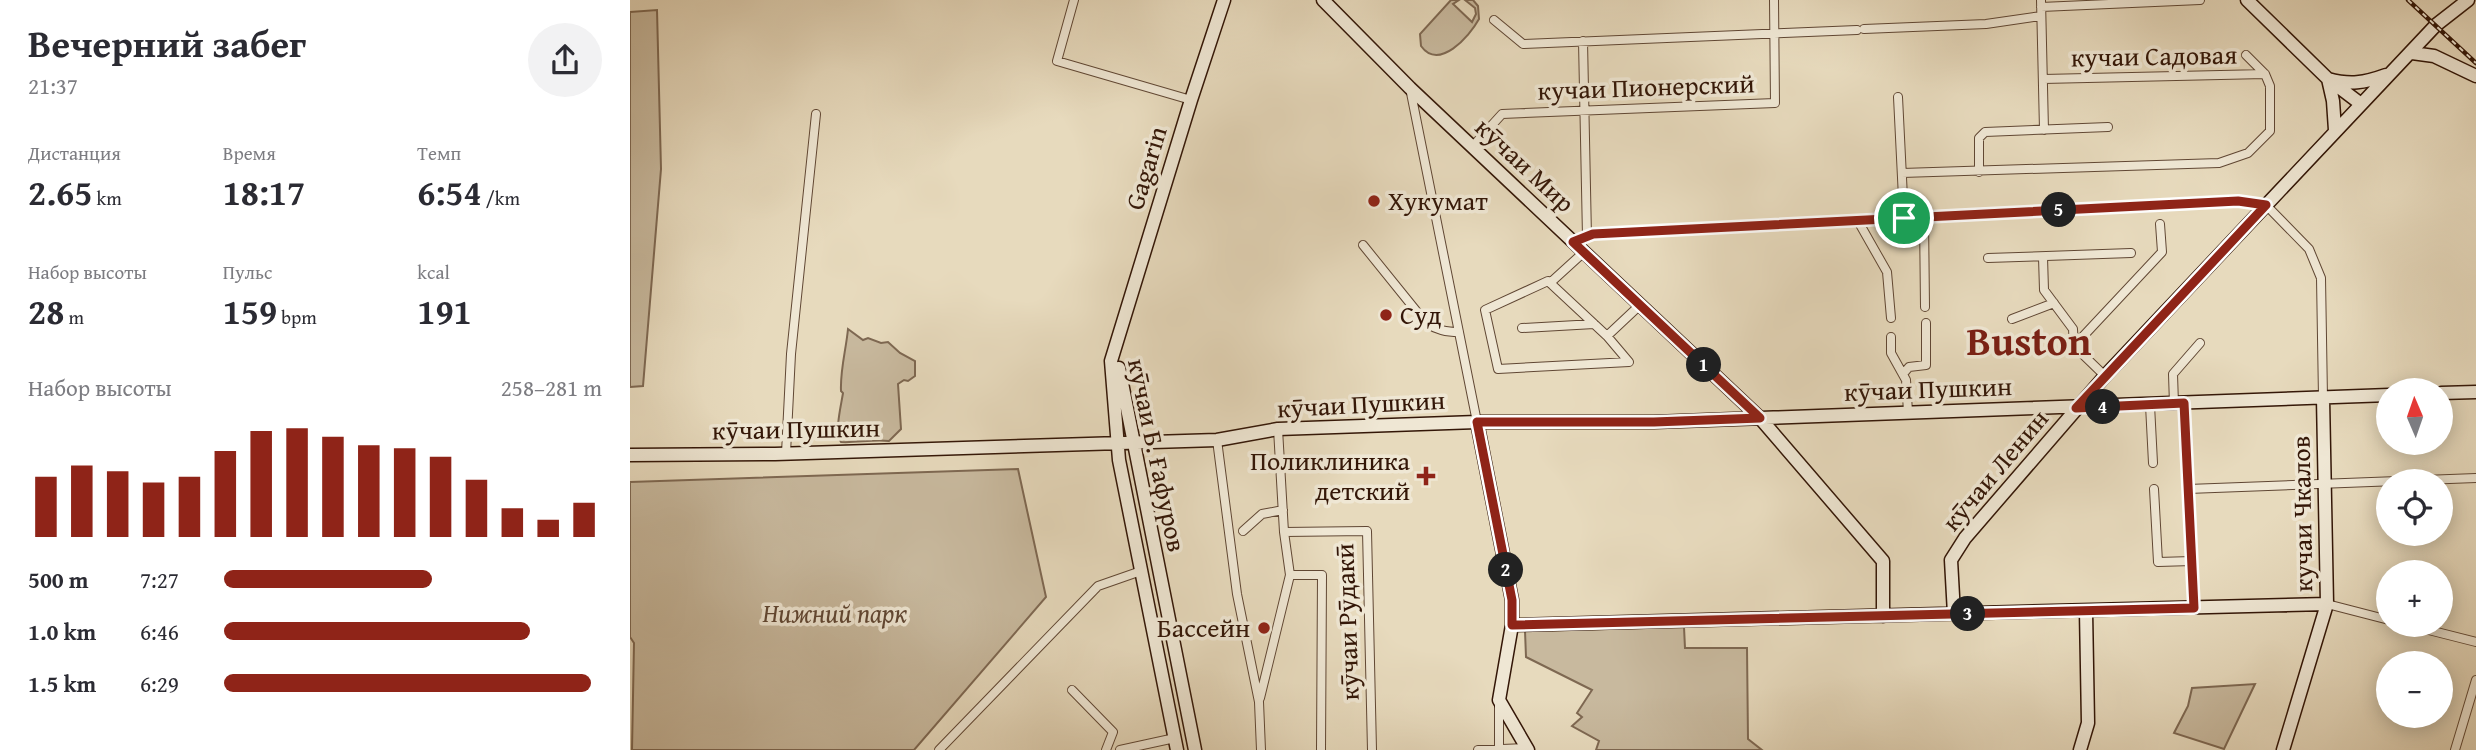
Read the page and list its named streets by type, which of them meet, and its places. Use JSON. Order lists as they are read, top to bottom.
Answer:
{
  "streets": {
    "street": [
      "кучаи Садовая",
      "кучаи Пионерский",
      "кӯчаи Мир",
      "Gagarin",
      "кӯчаи Пушкин",
      "кӯчаи Б. Ғафуров",
      "кӯчаи Ленин",
      "кучаи Чкалов",
      "кӯчаи Рӯдакӣ"
    ]
  },
  "crossings": [
    ["кучаи Пионерский", "кӯчаи Мир"],
    ["кӯчаи Мир", "кӯчаи Пушкин"],
    ["Gagarin", "кӯчаи Б. Ғафуров"],
    ["кӯчаи Пушкин", "кӯчаи Б. Ғафуров"],
    ["кӯчаи Пушкин", "кӯчаи Ленин"],
    ["кӯчаи Пушкин", "кучаи Чкалов"]
  ],
  "districts": ["Buston"],
  "parks": ["Нижний парк"],
  "places": {
    "other": ["Хукумат", "Суд", "Бассейн"],
    "health": ["Поликлиника детский"]
  },
  "north": "top",
  "page": {
    "heading": ["Вечерний забег", "21:37"],
    "stats": [
      ["Дистанция", "2.65 km"],
      ["Время", "18:17"],
      ["Темп", "6:54 /km"],
      ["Набор высоты", "28 m"],
      ["Пульс", "159 bpm"],
      ["kcal", "191"]
    ],
    "pins": [
      "5",
      "1",
      "4",
      "2",
      "3"
    ],
    "chart": ["Набор высоты", "258–281 m"],
    "map_buttons": ["+", "−"],
    "list": [
      {
        "name": "500 m",
        "note": "7:27"
      },
      {
        "name": "1.0 km",
        "note": "6:46"
      },
      {
        "name": "1.5 km",
        "note": "6:29"
      }
    ]
  }
}
